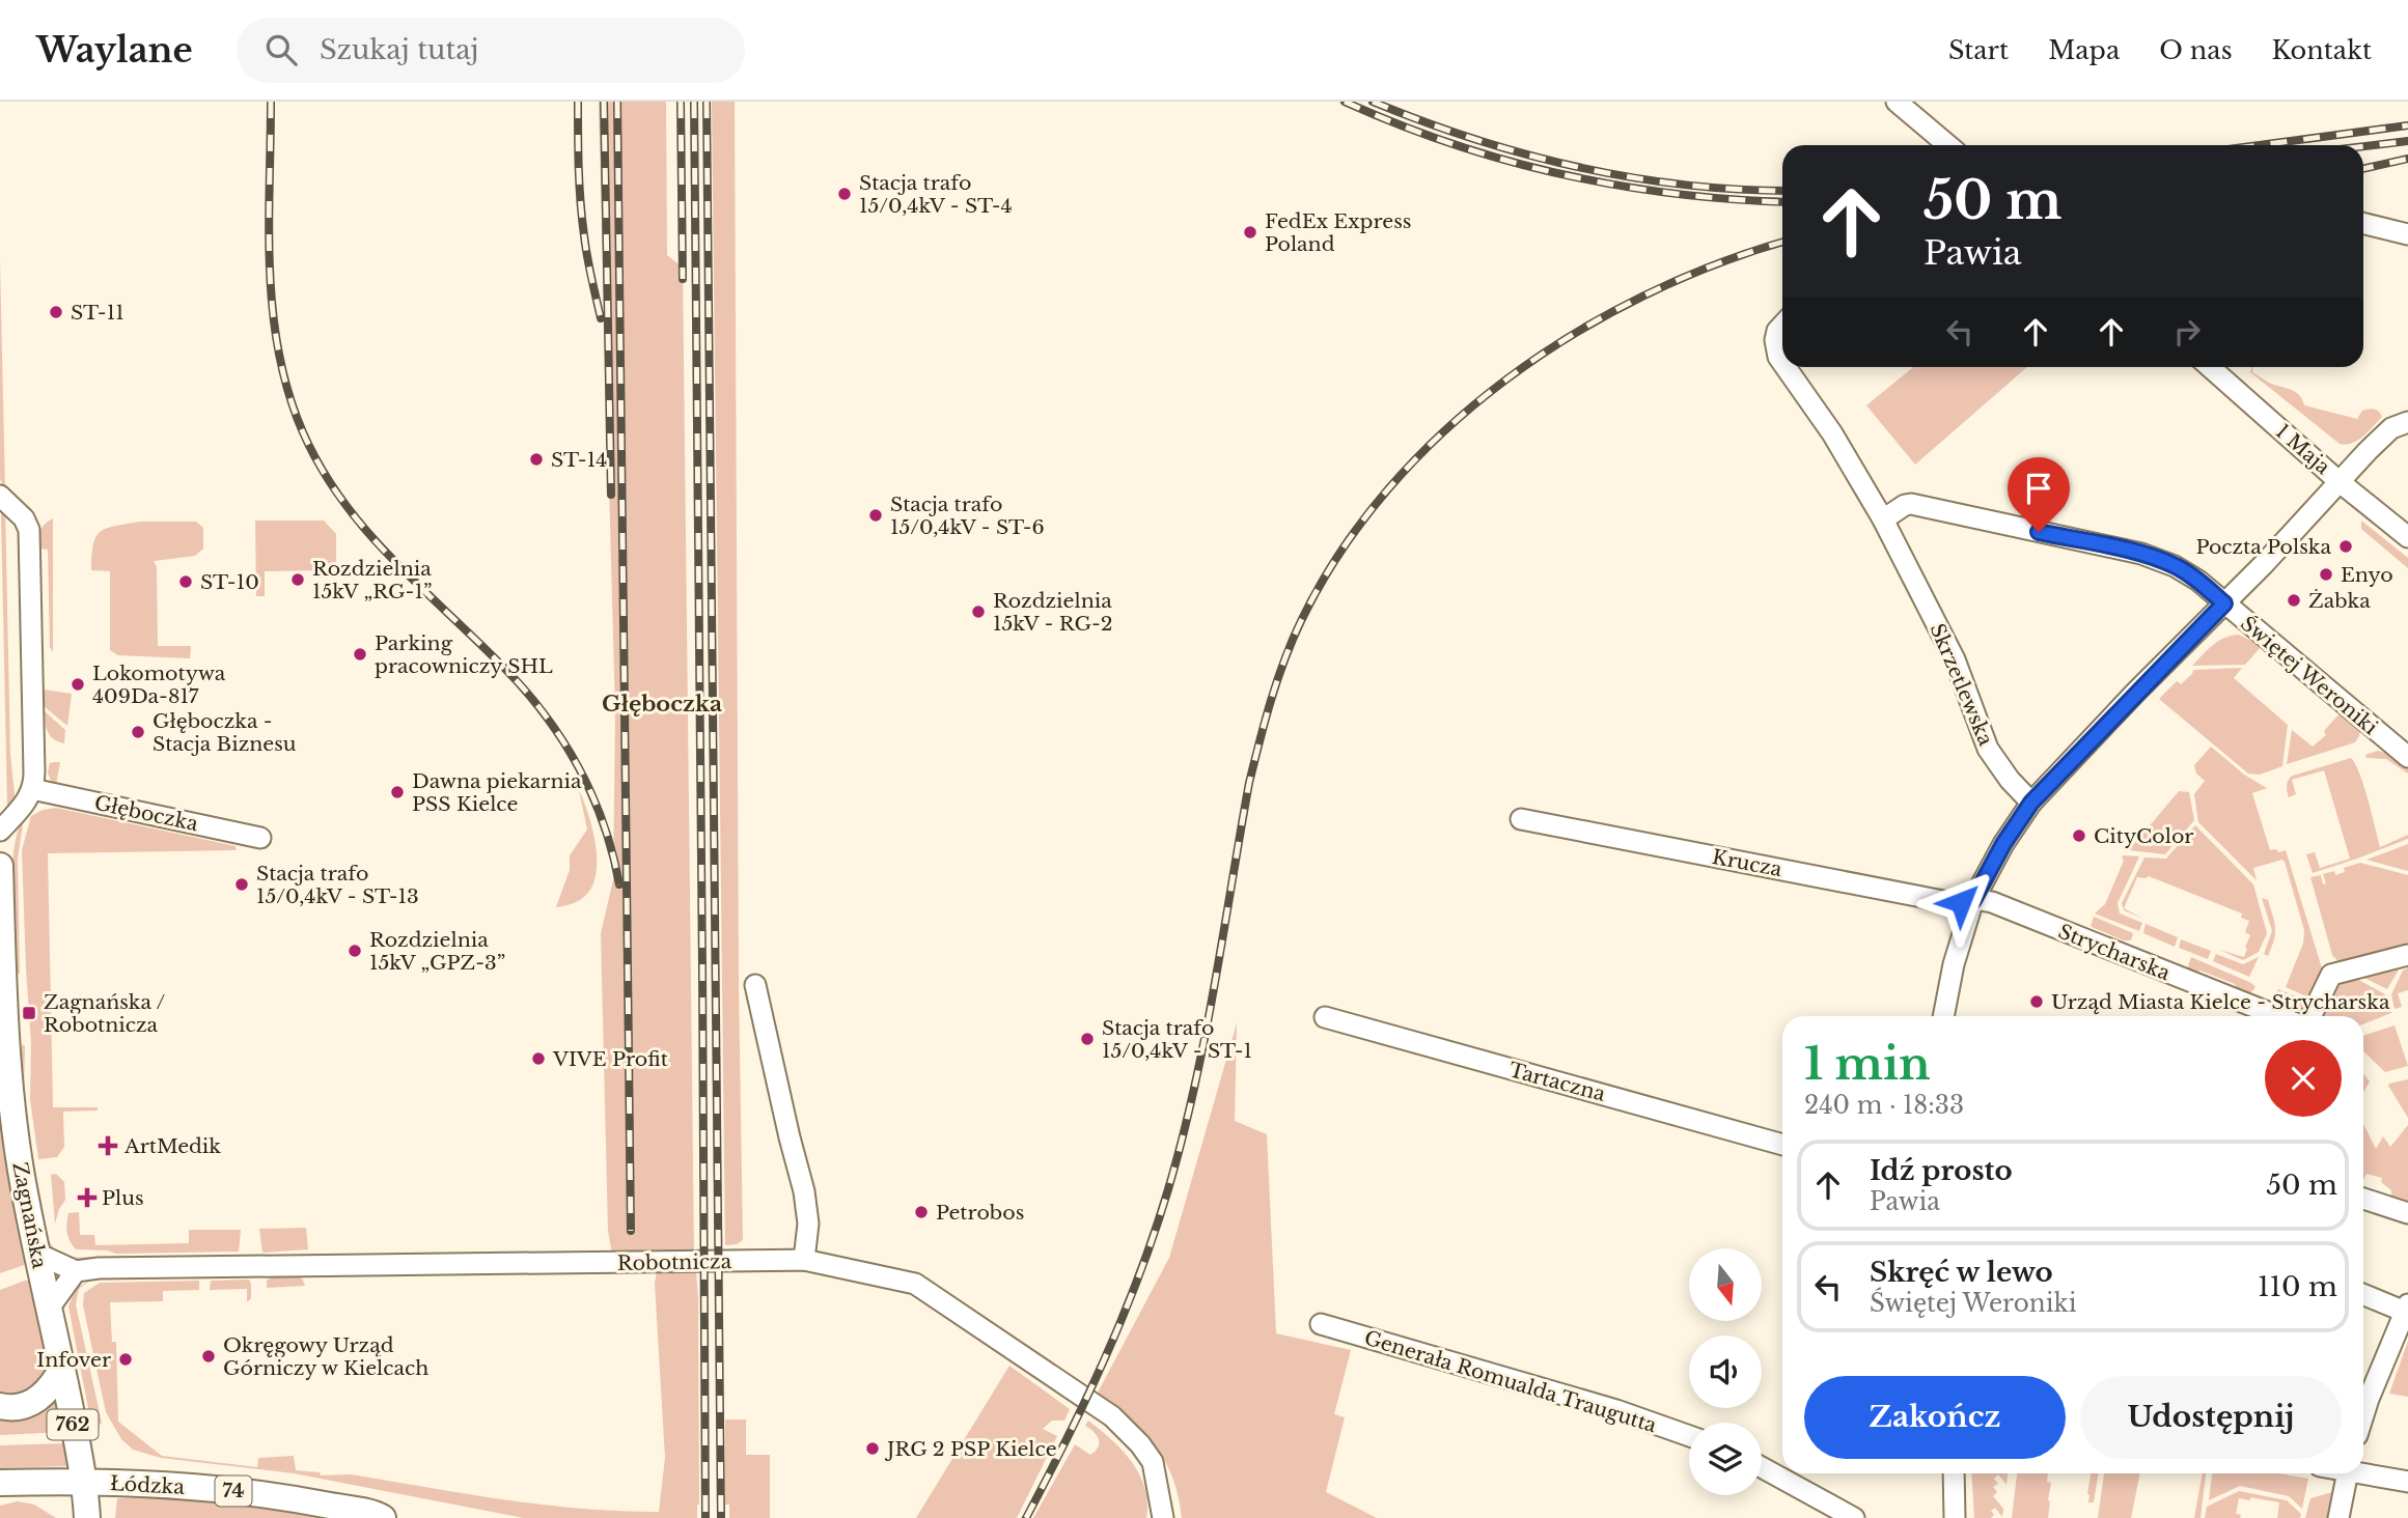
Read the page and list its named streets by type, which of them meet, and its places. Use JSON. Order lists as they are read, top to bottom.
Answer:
{
  "streets": {
    "main road": [
      "Zagnańska",
      "762",
      "Łódzka",
      "74"
    ],
    "street": [
      "1 Maja",
      "Świętej Weroniki",
      "Skrzetlewska",
      "Głęboczka",
      "Krucza",
      "Strycharska",
      "Tartaczna",
      "Robotnicza",
      "Generała Romualda Traugutta"
    ]
  },
  "crossings": [
    ["Świętej Weroniki", "Skrzetlewska"],
    ["Krucza", "Strycharska"],
    ["Zagnańska", "Robotnicza"],
    ["Zagnańska", "762"],
    ["Zagnańska", "Łódzka"],
    ["Zagnańska", "74"],
    ["Łódzka", "74"]
  ],
  "districts": ["Głęboczka"],
  "places": {
    "other": [
      "Stacja trafo 15/0,4kV - ST-4",
      "FedEx Express Poland",
      "ST-11",
      "ST-14",
      "Stacja trafo 15/0,4kV - ST-6",
      "Poczta Polska",
      "Enyo",
      "Rozdzielnia 15kV „RG-1”",
      "ST-10",
      "Żabka",
      "Rozdzielnia 15kV - RG-2",
      "Parking pracowniczy SHL",
      "Lokomotywa 409Da-817",
      "Głęboczka - Stacja Biznesu",
      "Dawna piekarnia PSS Kielce",
      "CityColor",
      "Stacja trafo 15/0,4kV - ST-13",
      "Rozdzielnia 15kV „GPZ-3”",
      "Urząd Miasta Kielce - Strycharska",
      "Stacja trafo 15/0,4kV - ST-1",
      "VIVE Profit",
      "Petrobos",
      "Okręgowy Urząd Górniczy w Kielcach",
      "Infover",
      "JRG 2 PSP Kielce"
    ],
    "transit": ["Zagnańska / Robotnicza"],
    "health": ["ArtMedik", "Plus"]
  },
  "north": "bottom",
  "page": {
    "header": "Waylane",
    "search": "Szukaj tutaj",
    "nav": [
      "Start",
      "Mapa",
      "O nas",
      "Kontakt"
    ],
    "turn": ["50 m", "Pawia"],
    "heading": ["1 min", "240 m · 18:33"],
    "list": [
      {
        "name": "Idź prosto",
        "note": "Pawia",
        "value": "50 m"
      },
      {
        "name": "Skręć w lewo",
        "note": "Świętej Weroniki",
        "value": "110 m"
      }
    ],
    "buttons": ["Zakończ", "Udostępnij"]
  }
}
